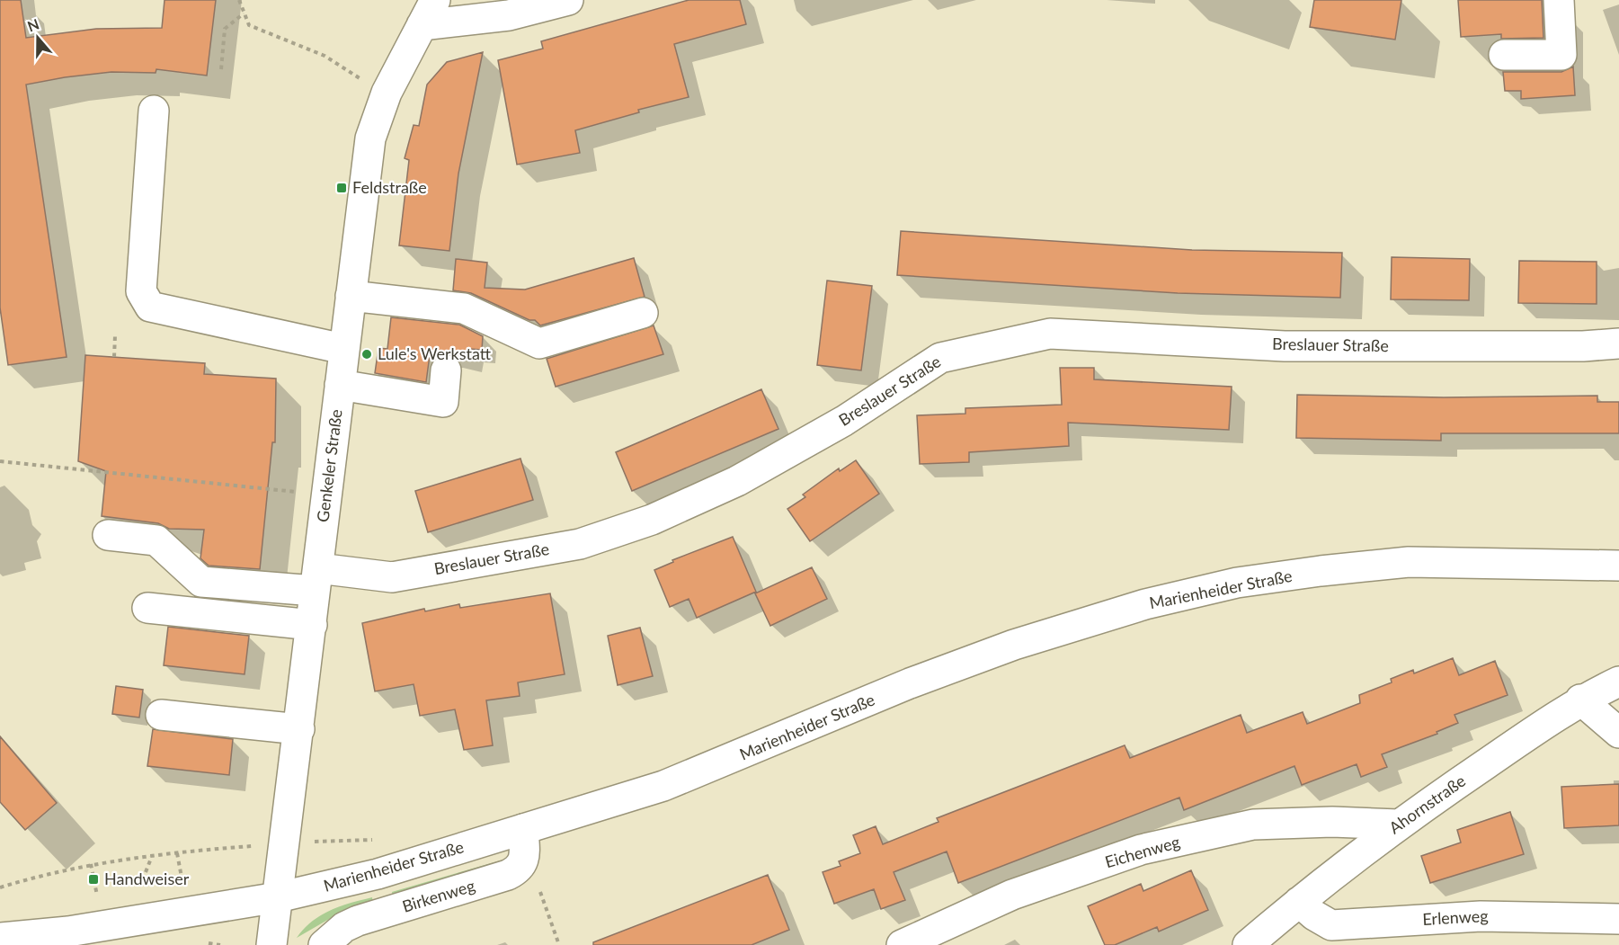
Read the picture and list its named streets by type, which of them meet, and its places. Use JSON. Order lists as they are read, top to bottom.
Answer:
{
  "streets": {
    "street": [
      "Breslauer Straße",
      "Genkeler Straße",
      "Marienheider Straße",
      "Ahornstraße",
      "Eichenweg",
      "Birkenweg",
      "Erlenweg"
    ]
  },
  "crossings": [
    ["Breslauer Straße", "Genkeler Straße"],
    ["Genkeler Straße", "Marienheider Straße"],
    ["Ahornstraße", "Eichenweg"],
    ["Ahornstraße", "Erlenweg"]
  ],
  "places": {
    "transit": ["Feldstraße", "Handweiser"],
    "other": ["Lule's Werkstatt"]
  },
  "north": "top"
}
